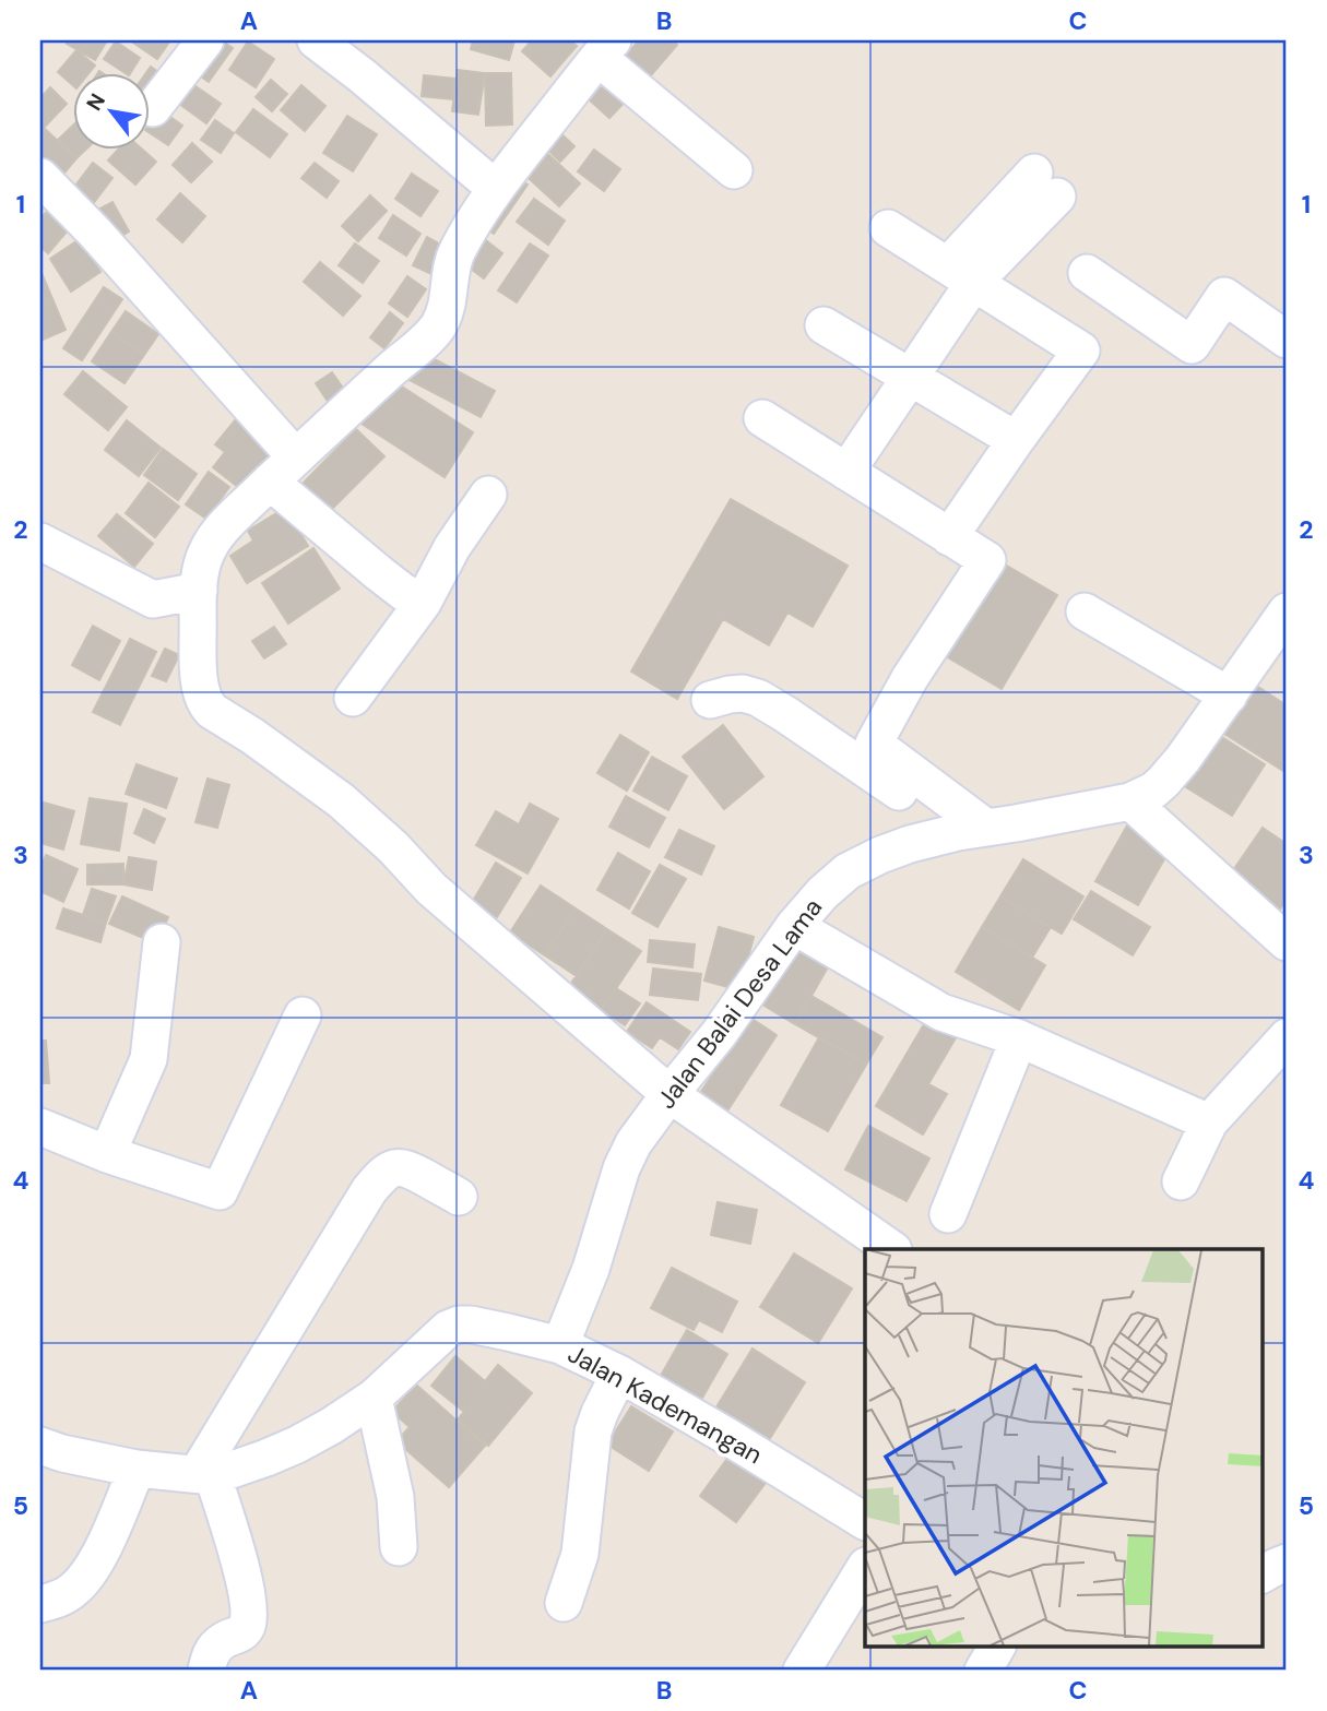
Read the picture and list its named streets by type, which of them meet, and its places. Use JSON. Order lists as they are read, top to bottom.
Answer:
{
  "streets": {
    "street": ["Jalan Balai Desa Lama", "Jalan Kademangan"]
  },
  "crossings": [
    ["Jalan Balai Desa Lama", "Jalan Kademangan"]
  ],
  "north": "top left",
  "grid": {
    "columns": ["A", "B", "C"],
    "rows": [
      "1",
      "2",
      "3",
      "4",
      "5"
    ]
  }
}
